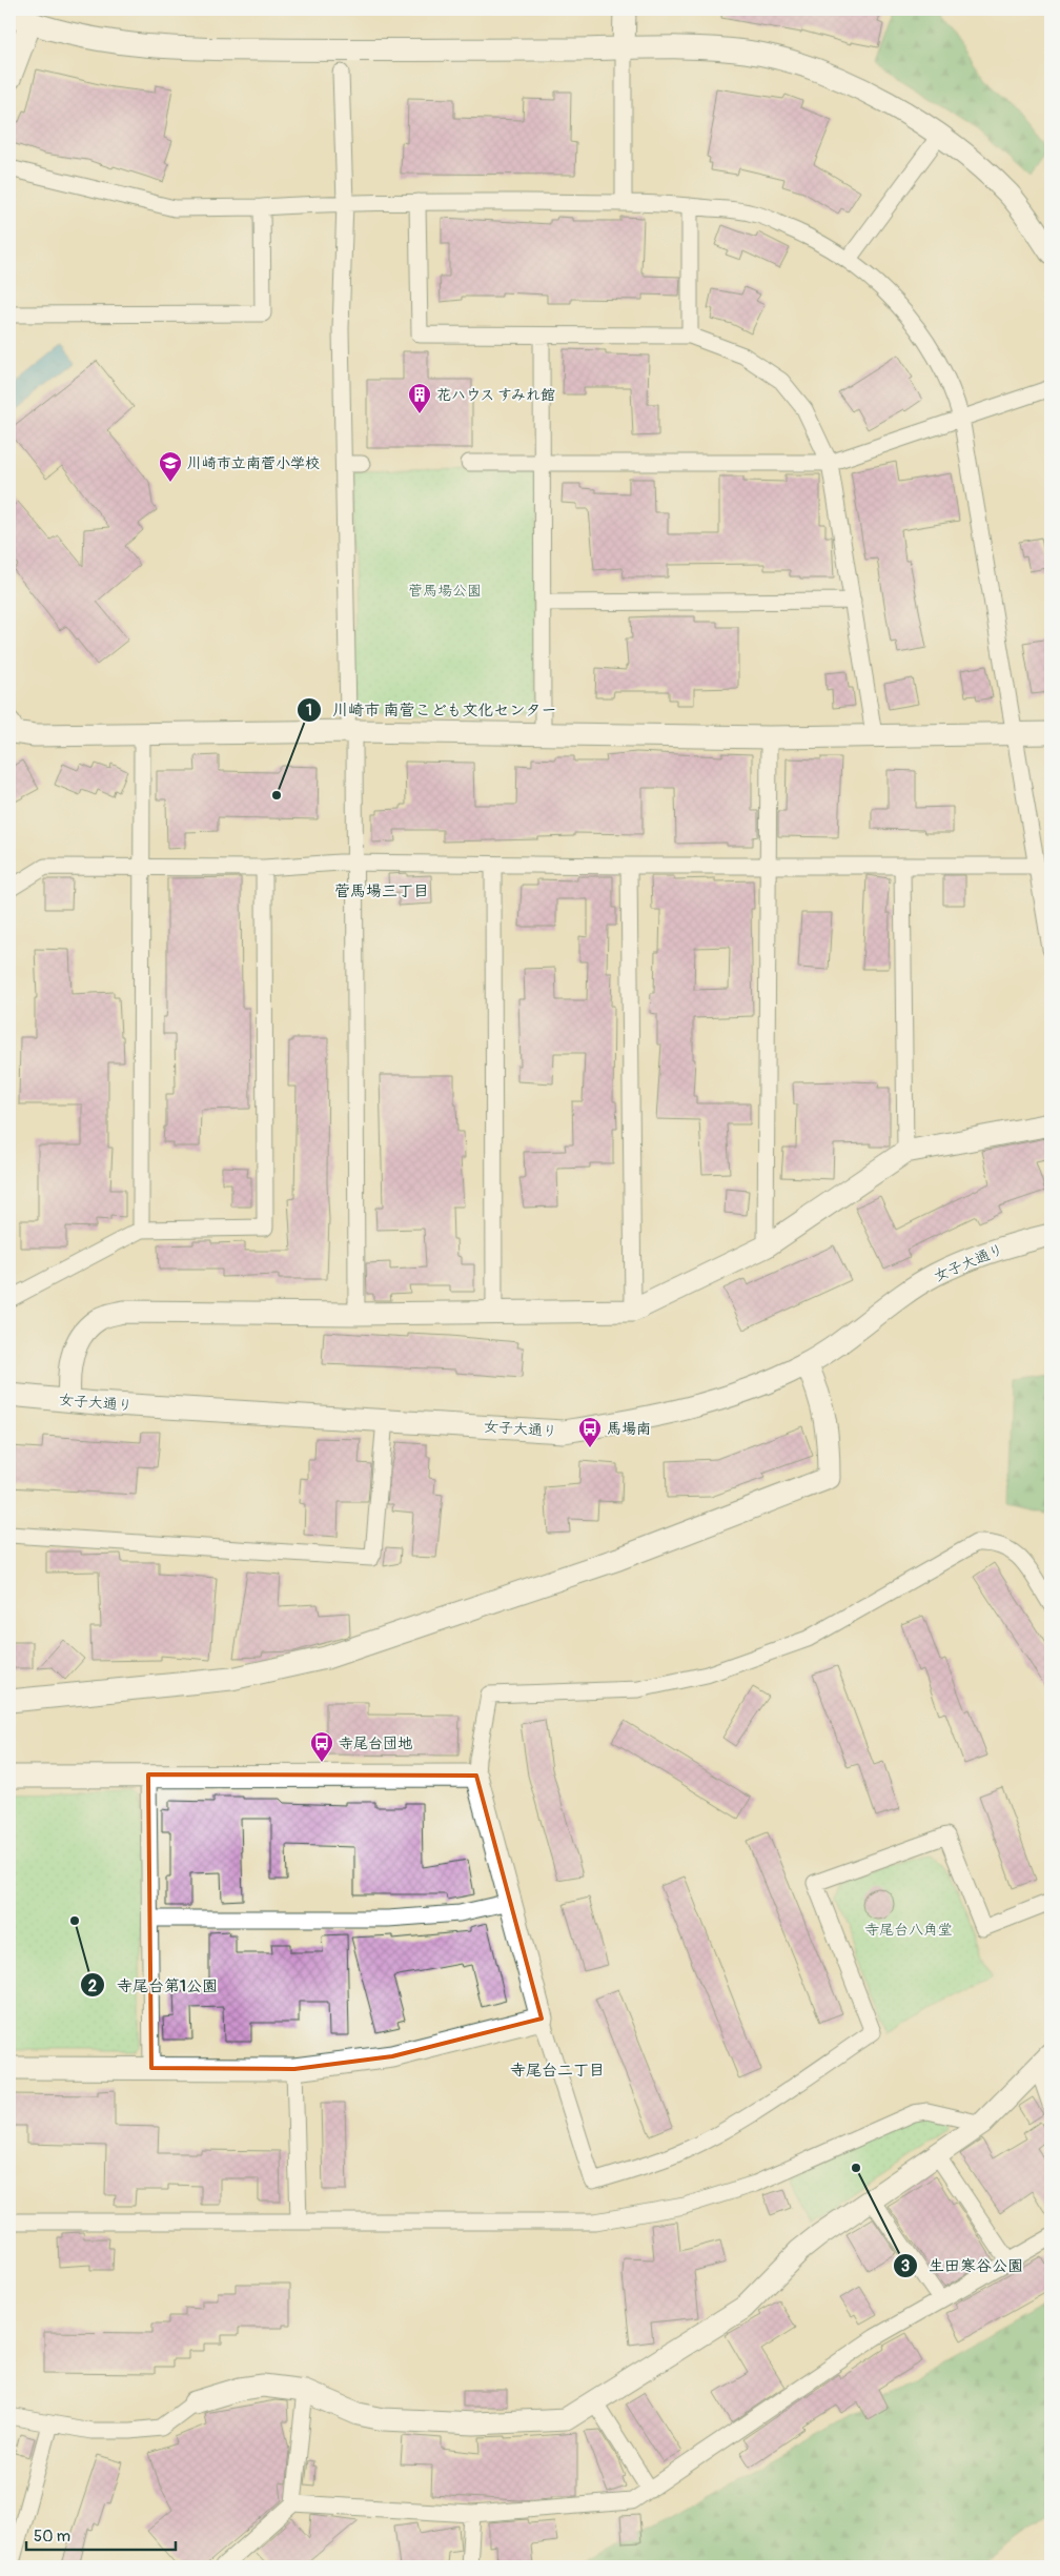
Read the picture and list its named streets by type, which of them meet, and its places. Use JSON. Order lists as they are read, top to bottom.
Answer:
{
  "streets": {
    "street": ["女子大通り"]
  },
  "districts": ["菅馬場三丁目", "寺尾台二丁目"],
  "parks": ["菅馬場公園", "寺尾台八角堂"],
  "places": {
    "building": ["花ハウス すみれ館"],
    "school or university": ["川崎市立南菅小学校"],
    "other": ["川崎市 南菅こども文化センター", "寺尾台第1公園", "生田寒谷公園"],
    "bus stop": ["馬場南", "寺尾台団地"]
  },
  "scale_bar": "50 m"
}
